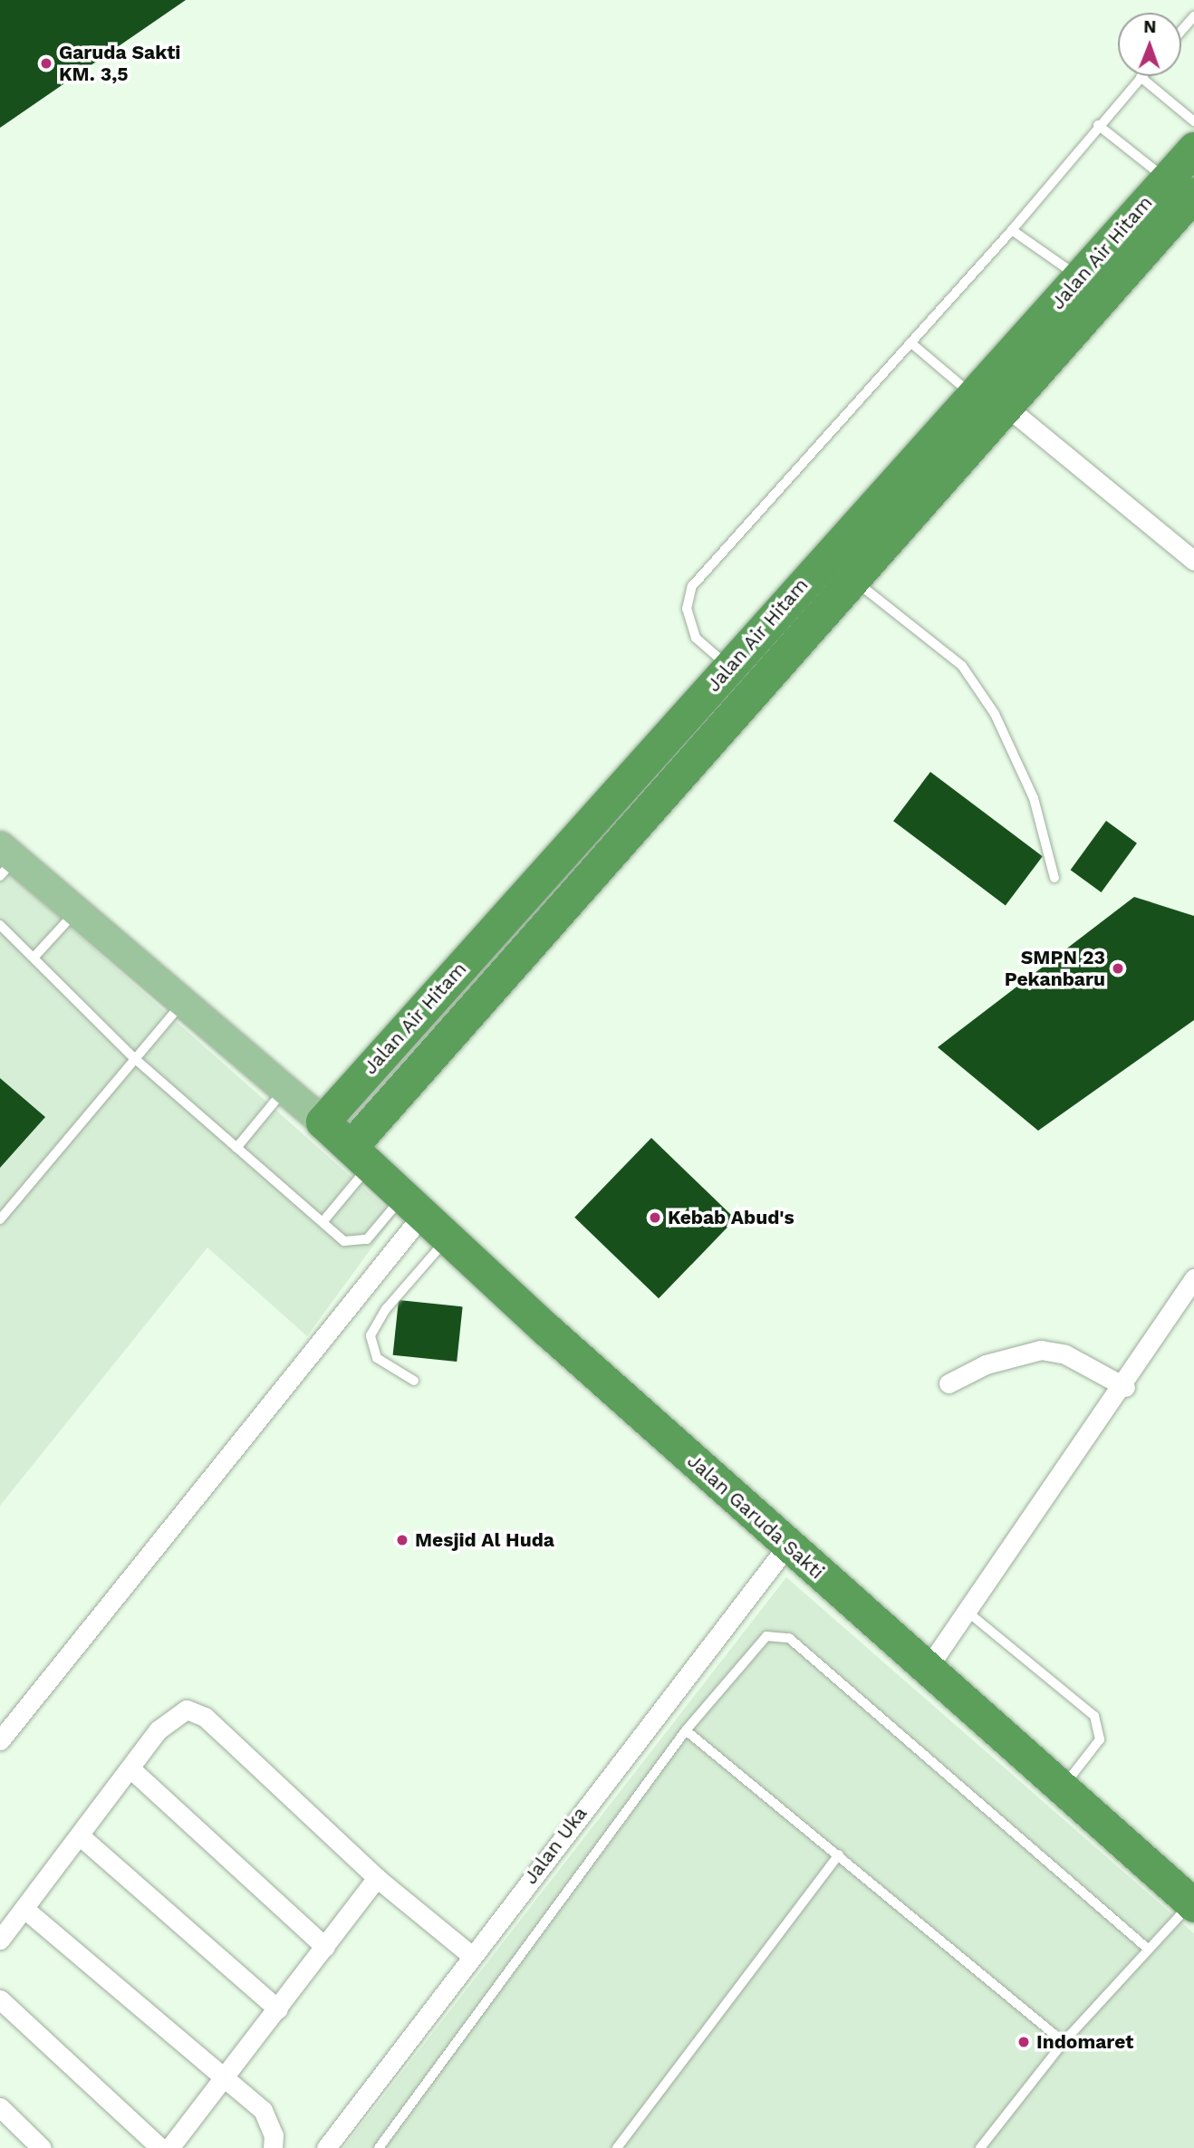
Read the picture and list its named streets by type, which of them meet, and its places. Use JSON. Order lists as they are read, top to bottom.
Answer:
{
  "streets": {
    "highway": ["Jalan Air Hitam", "Jalan Garuda Sakti"],
    "street": ["Jalan Uka"]
  },
  "crossings": [
    ["Jalan Air Hitam", "Jalan Garuda Sakti"],
    ["Jalan Garuda Sakti", "Jalan Uka"]
  ],
  "places": [
    "Garuda Sakti KM. 3,5",
    "SMPN 23 Pekanbaru",
    "Kebab Abud's",
    "Mesjid Al Huda",
    "Indomaret"
  ],
  "north": "top"
}
